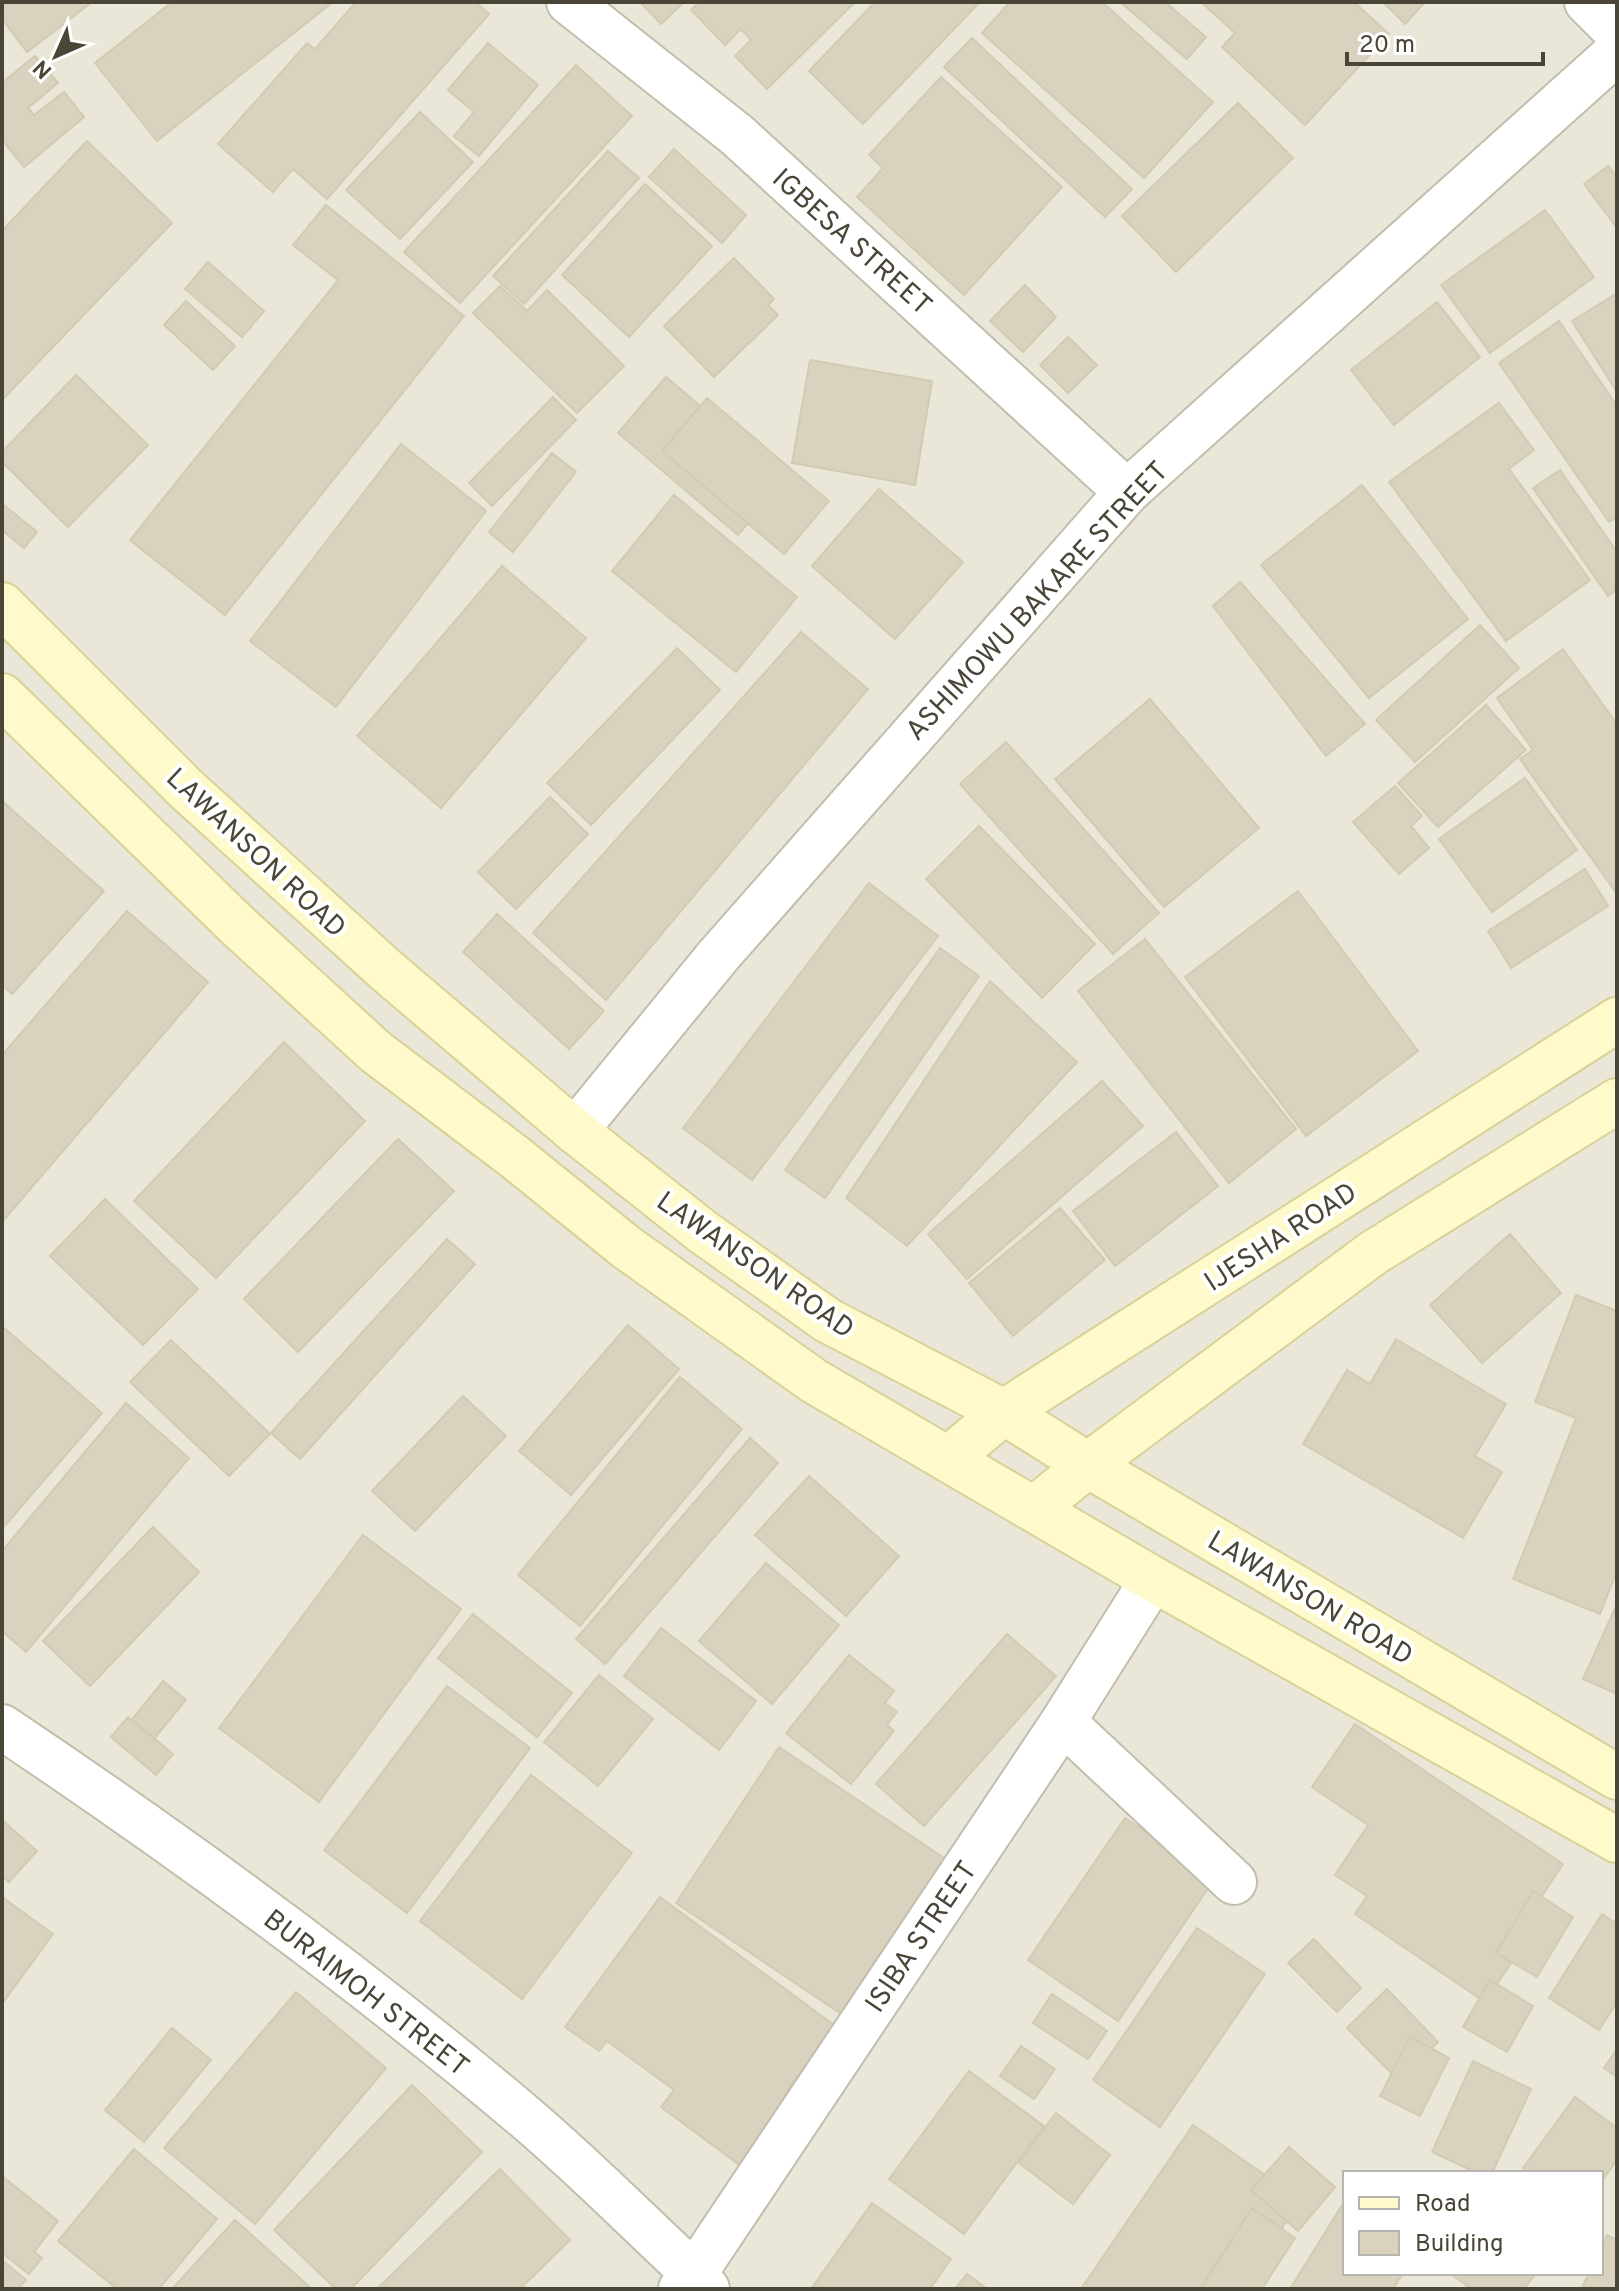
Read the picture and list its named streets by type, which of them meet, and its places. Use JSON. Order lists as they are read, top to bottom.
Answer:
{
  "streets": {
    "main road": ["LAWANSON ROAD", "IJESHA ROAD"],
    "street": [
      "IGBESA STREET",
      "ASHIMOWU BAKARE STREET",
      "ISIBA STREET",
      "BURAIMOH STREET"
    ]
  },
  "crossings": [
    ["IGBESA STREET", "ASHIMOWU BAKARE STREET"],
    ["ASHIMOWU BAKARE STREET", "LAWANSON ROAD"],
    ["LAWANSON ROAD", "IJESHA ROAD"],
    ["ISIBA STREET", "BURAIMOH STREET"]
  ],
  "legend": ["Road", "Building"],
  "scale_bar": "20 m",
  "north": "bottom left"
}
